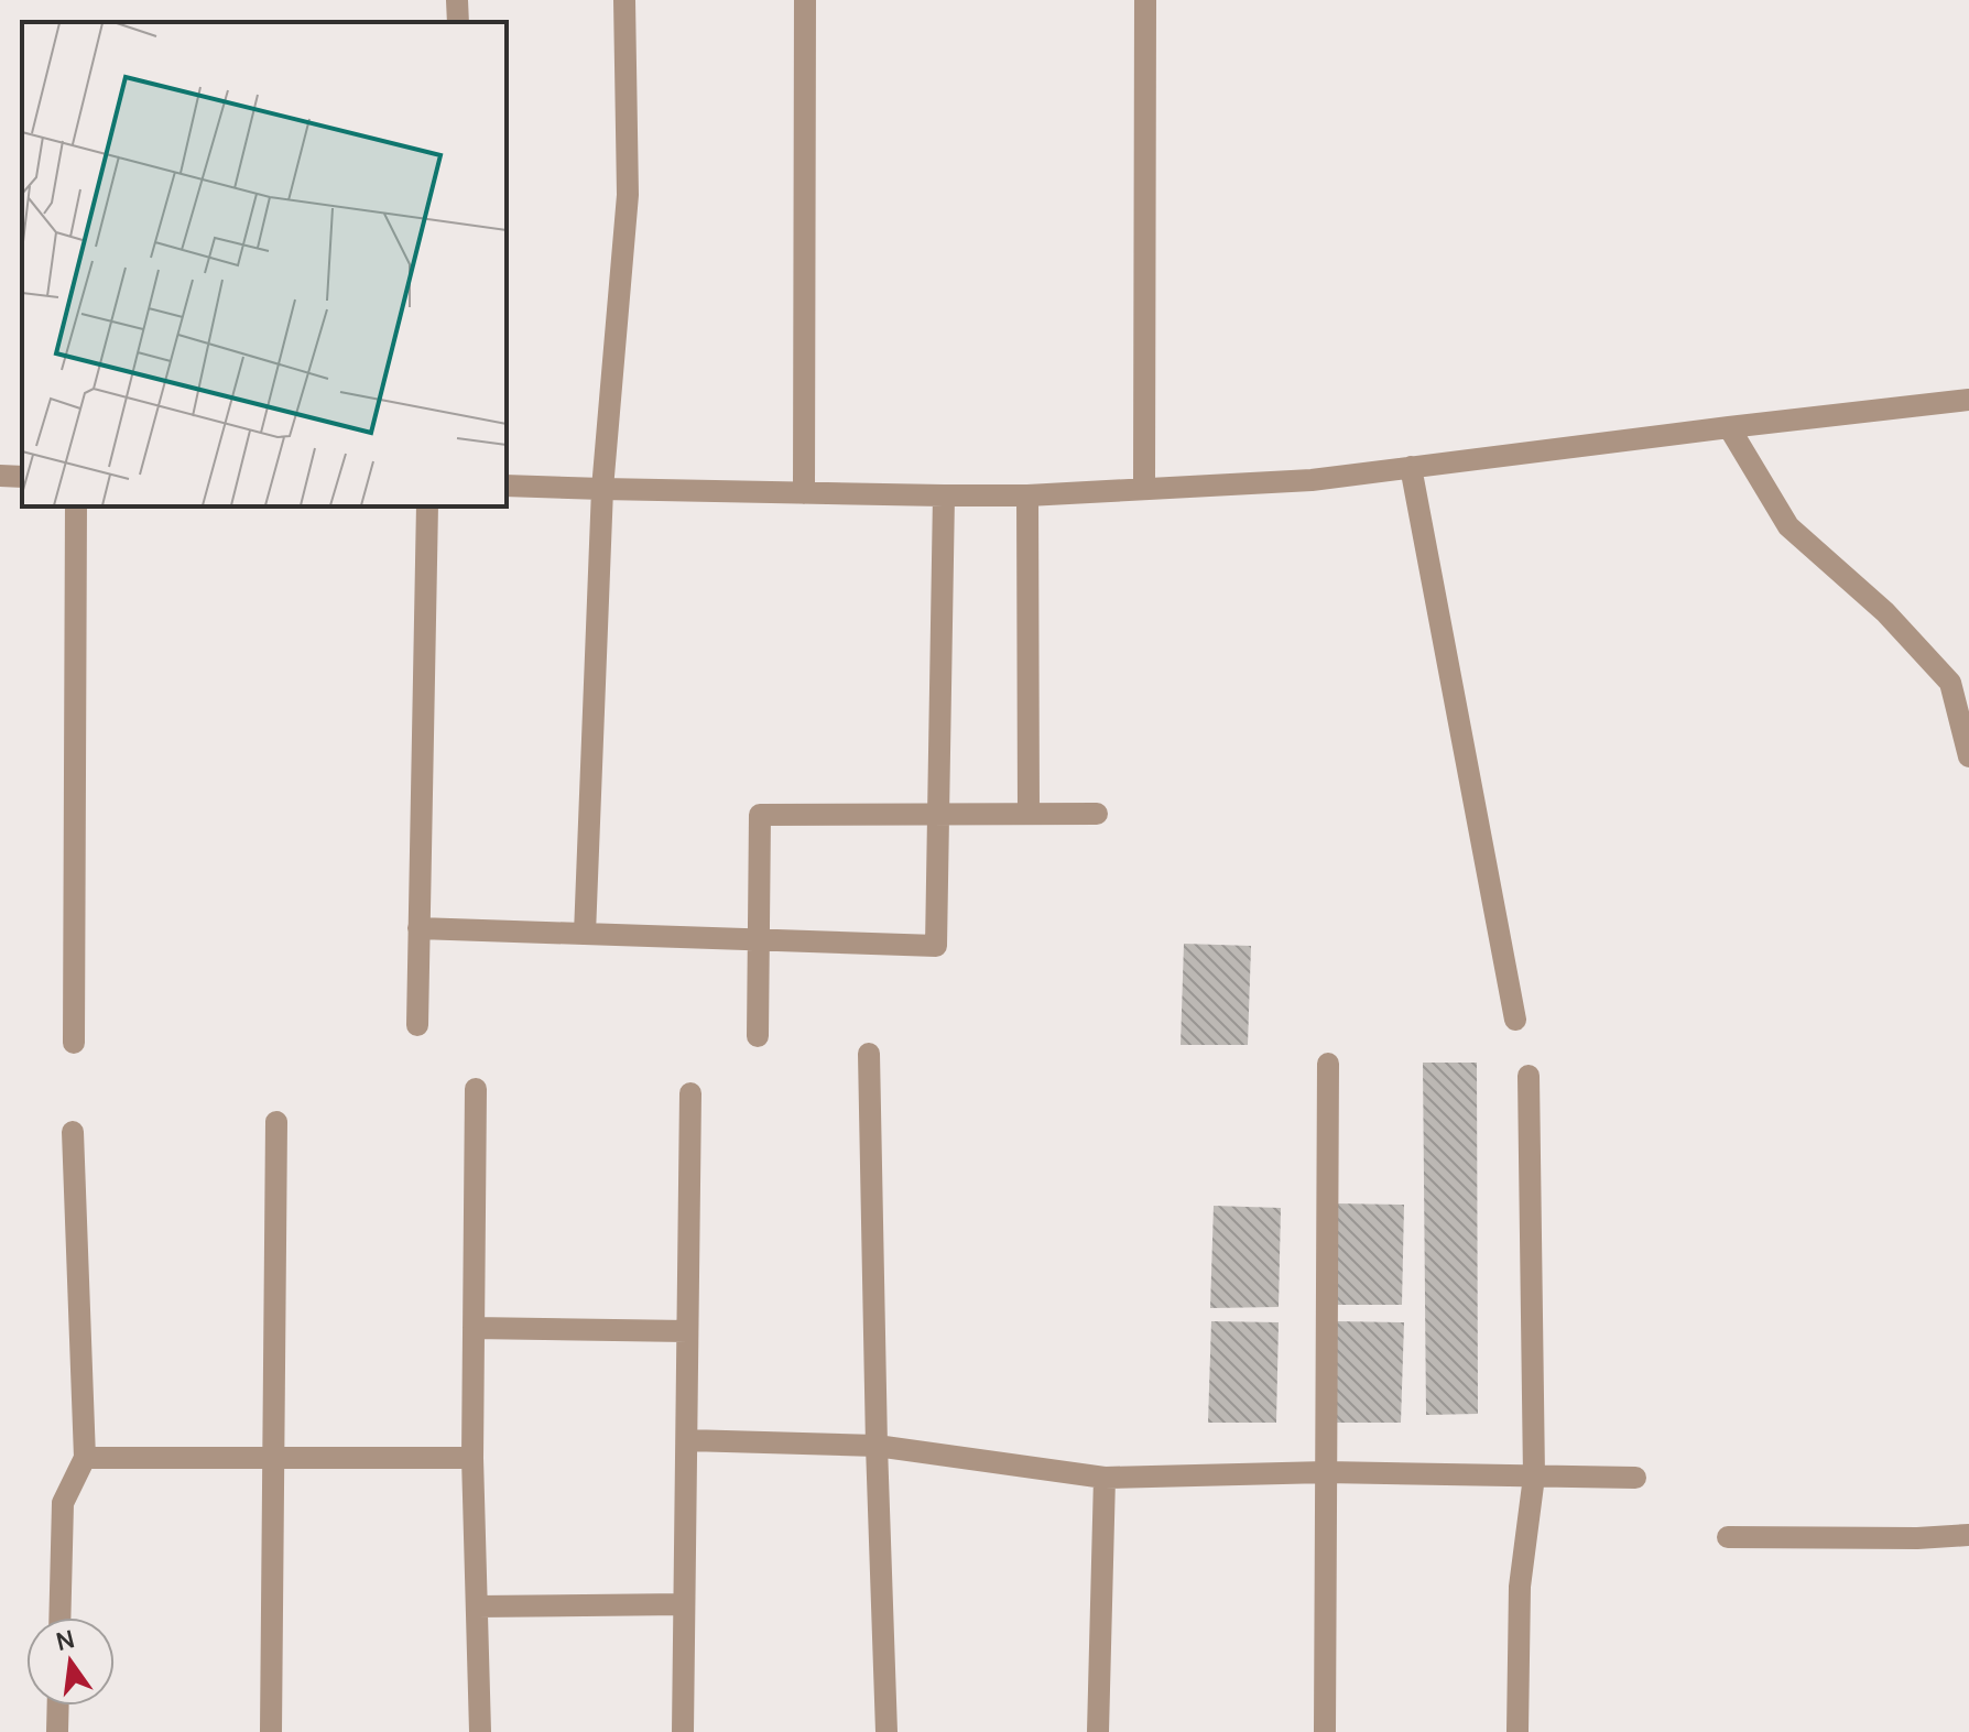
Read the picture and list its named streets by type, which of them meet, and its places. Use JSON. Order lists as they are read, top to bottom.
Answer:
{
  "north": "top"
}
